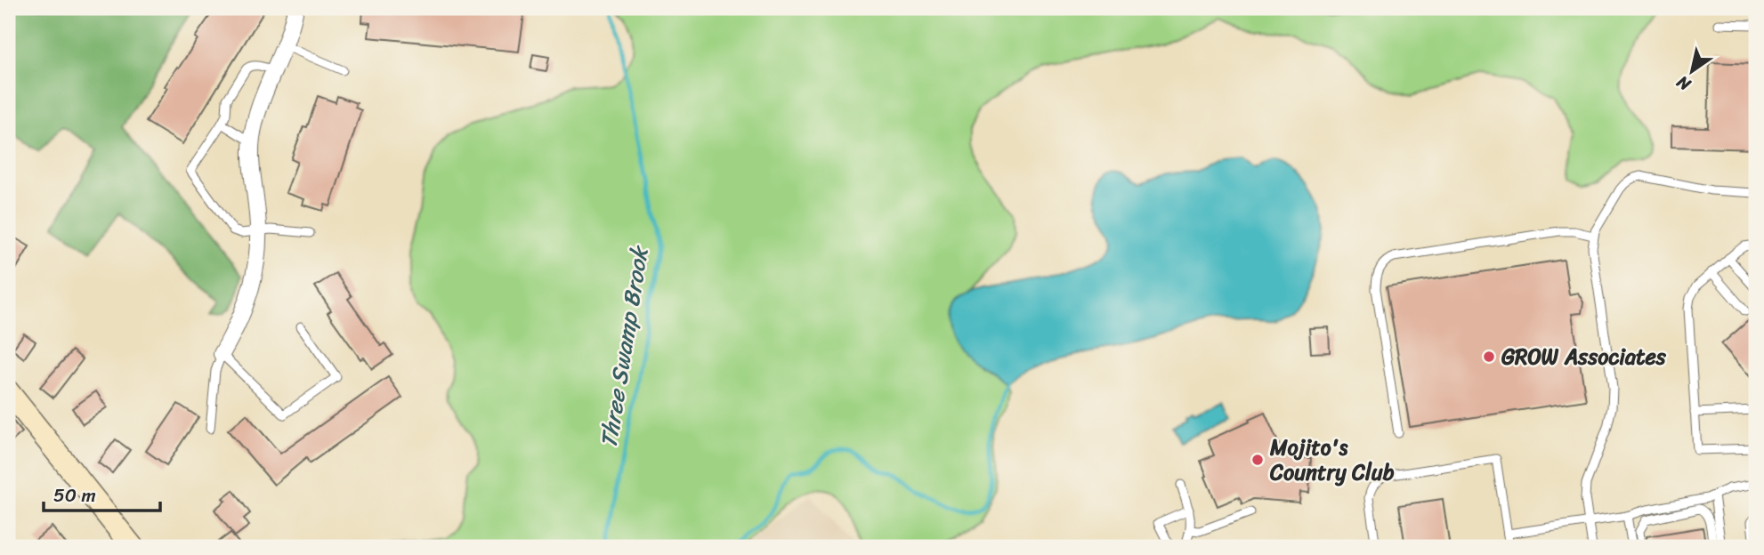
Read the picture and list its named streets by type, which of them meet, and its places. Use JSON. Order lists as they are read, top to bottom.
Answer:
{
  "water": ["Three Swamp Brook"],
  "places": ["GROW Associates", "Mojito's Country Club"],
  "scale_bar": "50 m",
  "north": "bottom left"
}
